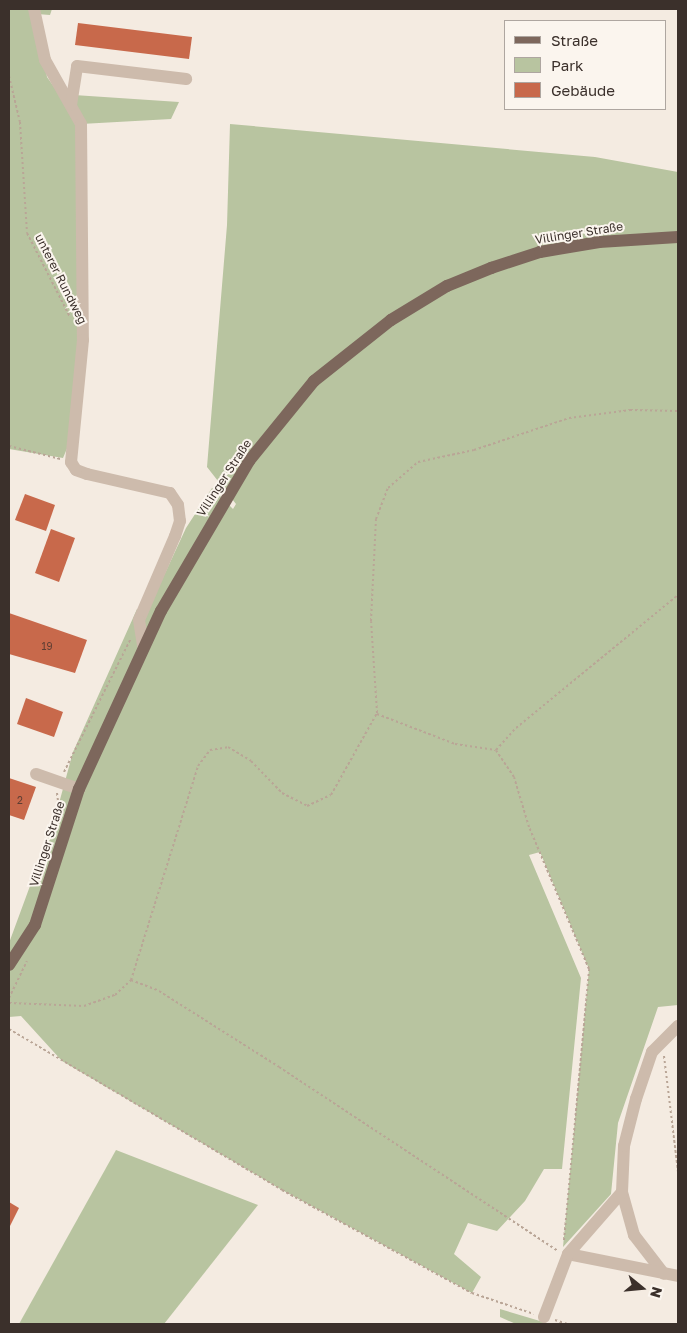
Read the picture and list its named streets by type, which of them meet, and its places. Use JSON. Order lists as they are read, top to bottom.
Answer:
{
  "streets": {
    "main road": ["Villinger Straße"],
    "path": ["unterer Rundweg"]
  },
  "house_numbers": ["19", "2"],
  "legend": ["Straße", "Park", "Gebäude"],
  "north": "right"
}
